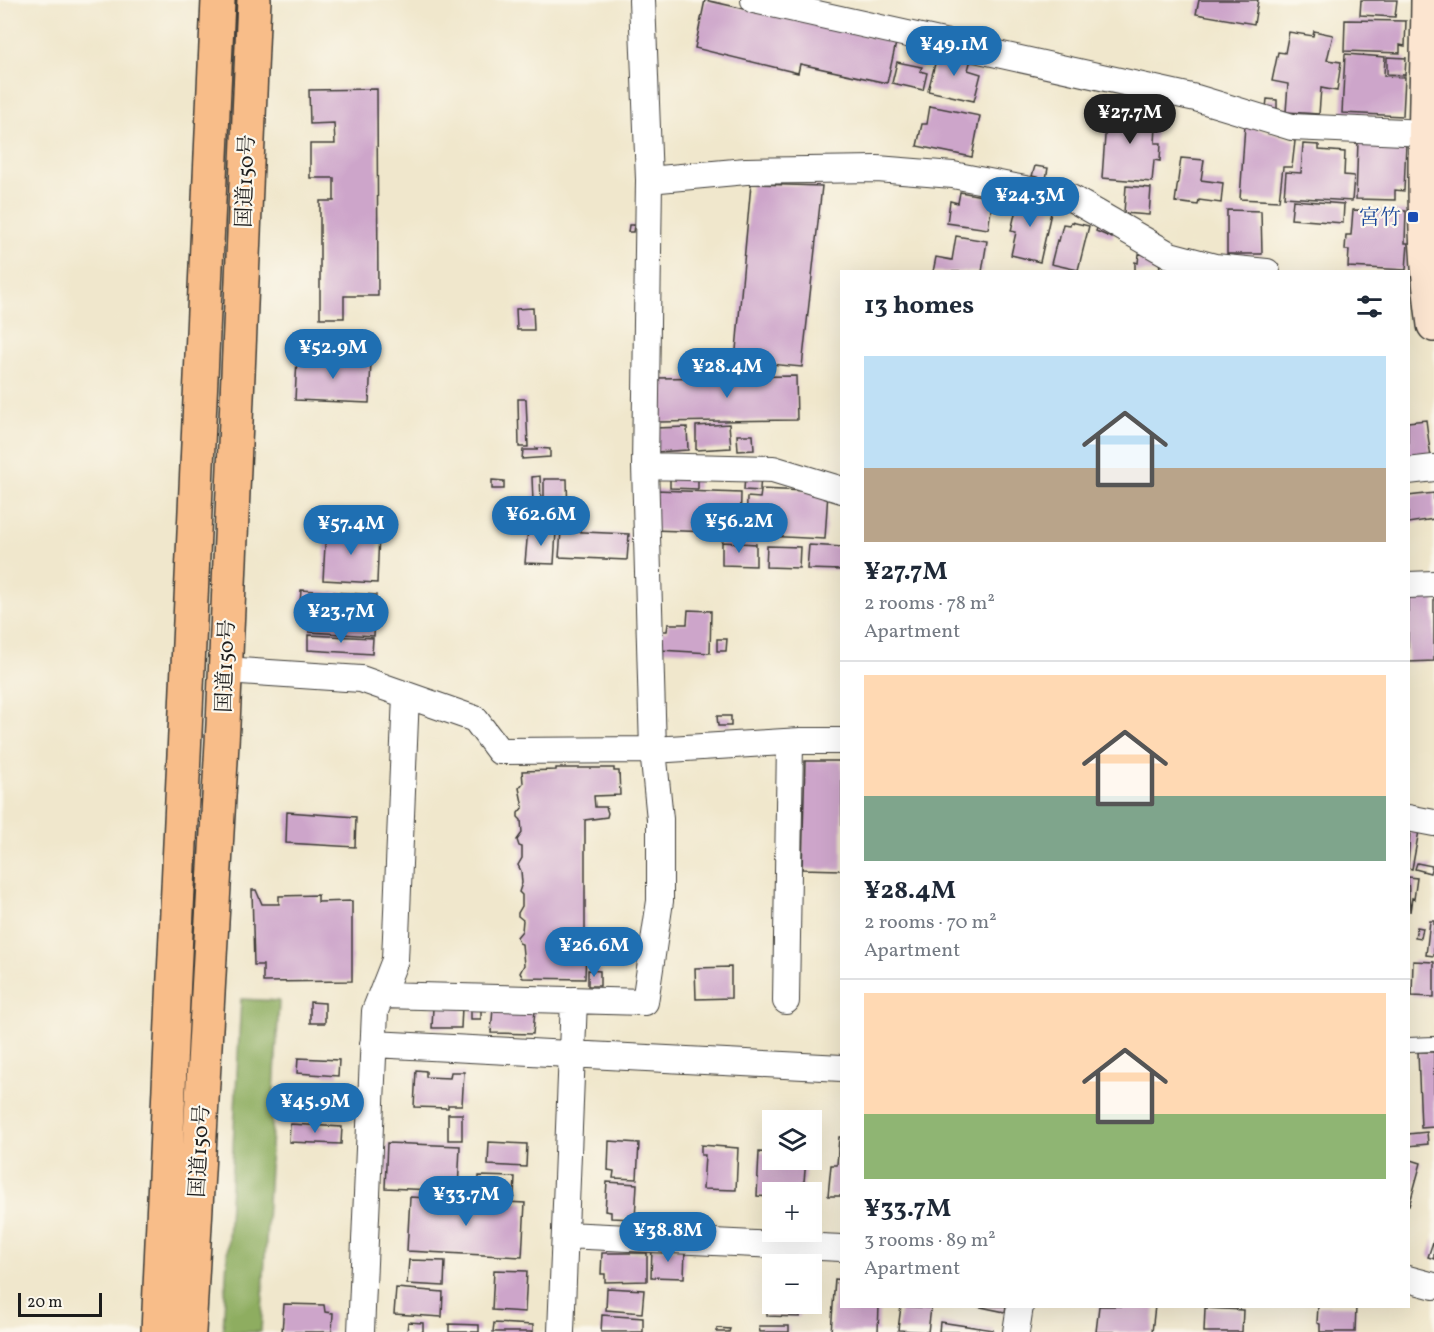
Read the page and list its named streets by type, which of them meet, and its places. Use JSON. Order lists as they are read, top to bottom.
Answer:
{
  "streets": {
    "highway": ["国道150号"]
  },
  "places": {
    "transit": ["宮竹"]
  },
  "scale_bar": "20 m",
  "page": {
    "price": [
      "¥49.1M",
      "¥27.7M",
      "¥24.3M",
      "¥52.9M",
      "¥28.4M",
      "¥62.6M",
      "¥56.2M",
      "¥57.4M",
      "¥23.7M",
      "¥26.6M",
      "¥45.9M",
      "¥33.7M",
      "¥38.8M"
    ],
    "heading": "13 homes",
    "list": [
      {
        "name": "¥27.7M",
        "note": "2 rooms · 78 m² · Apartment"
      },
      {
        "name": "¥28.4M",
        "note": "2 rooms · 70 m² · Apartment"
      },
      {
        "name": "¥33.7M",
        "note": "3 rooms · 89 m² · Apartment"
      }
    ],
    "map_buttons": ["+", "−"],
    "scale": "20 m"
  }
}
